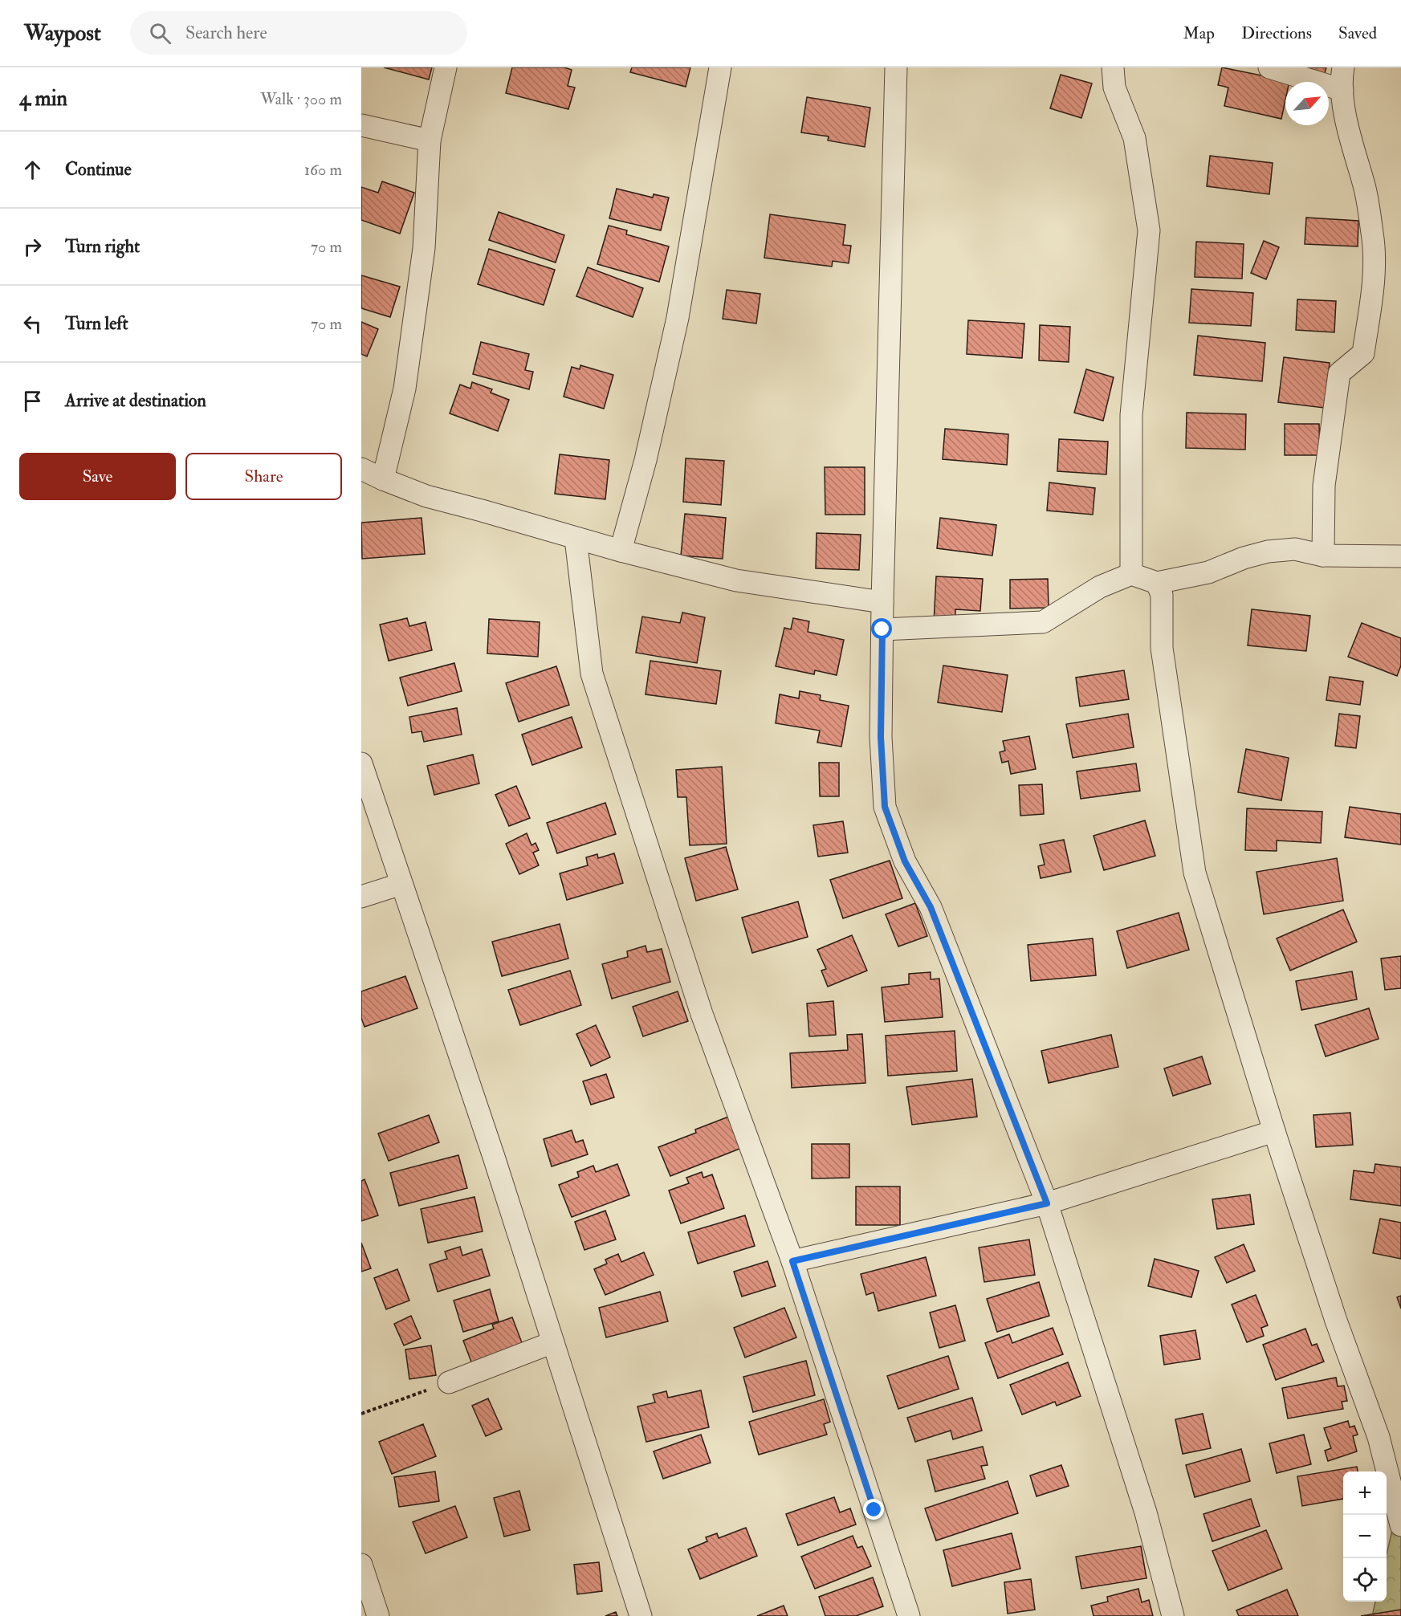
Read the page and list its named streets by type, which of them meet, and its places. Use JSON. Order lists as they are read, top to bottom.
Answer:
{
  "north": "top right",
  "page": {
    "header": "Waypost",
    "search": "Search here",
    "nav": ["Map", "Directions", "Saved"],
    "heading": ["4 min", "Walk · 300 m"],
    "list": [
      ["Continue", "160 m"],
      ["Turn right", "70 m"],
      ["Turn left", "70 m"],
      "Arrive at destination"
    ],
    "buttons": ["Save", "Share"],
    "map_buttons": ["+", "−"]
  }
}
